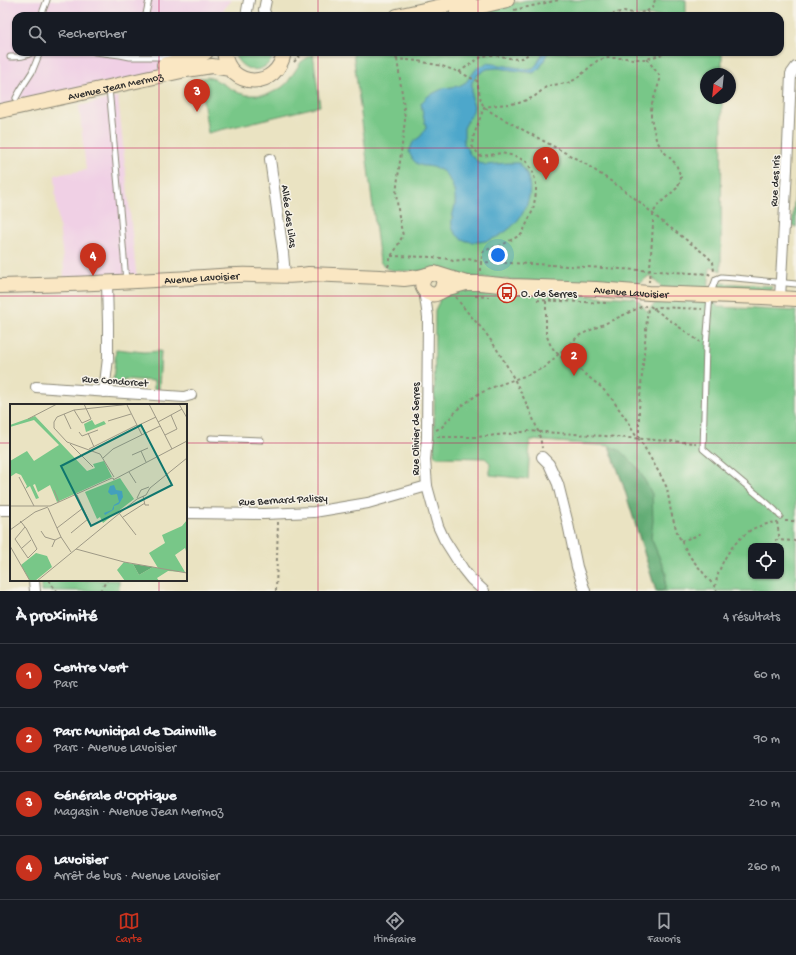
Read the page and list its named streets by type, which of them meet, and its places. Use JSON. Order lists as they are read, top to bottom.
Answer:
{
  "streets": {
    "main road": ["Avenue Jean Mermoz", "Avenue Lavoisier"],
    "street": [
      "Rue des Iris",
      "Allée des Lilas",
      "Rue Condorcet",
      "Rue Olivier de Serres",
      "Rue Bernard Palissy"
    ]
  },
  "crossings": [
    ["Rue des Iris", "Avenue Lavoisier"],
    ["Allée des Lilas", "Avenue Lavoisier"],
    ["Avenue Lavoisier", "Rue Olivier de Serres"],
    ["Rue Olivier de Serres", "Rue Bernard Palissy"]
  ],
  "places": {
    "bus stop": ["O. de Serres"]
  },
  "north": "bottom left",
  "page": {
    "search": "Rechercher",
    "pins": [
      "3",
      "1",
      "4",
      "2"
    ],
    "heading": ["À proximité", "4 résultats"],
    "list": [
      {
        "mark": "1",
        "name": "Centre Vert",
        "note": "Parc",
        "value": "60 m"
      },
      {
        "mark": "2",
        "name": "Parc Municipal de Dainville",
        "note": "Parc · Avenue Lavoisier",
        "value": "90 m"
      },
      {
        "mark": "3",
        "name": "Générale d'Optique",
        "note": "Magasin · Avenue Jean Mermoz",
        "value": "210 m"
      },
      {
        "mark": "4",
        "name": "Lavoisier",
        "note": "Arrêt de bus · Avenue Lavoisier",
        "value": "260 m"
      }
    ],
    "nav": ["Carte", "Itinéraire", "Favoris"]
  }
}
